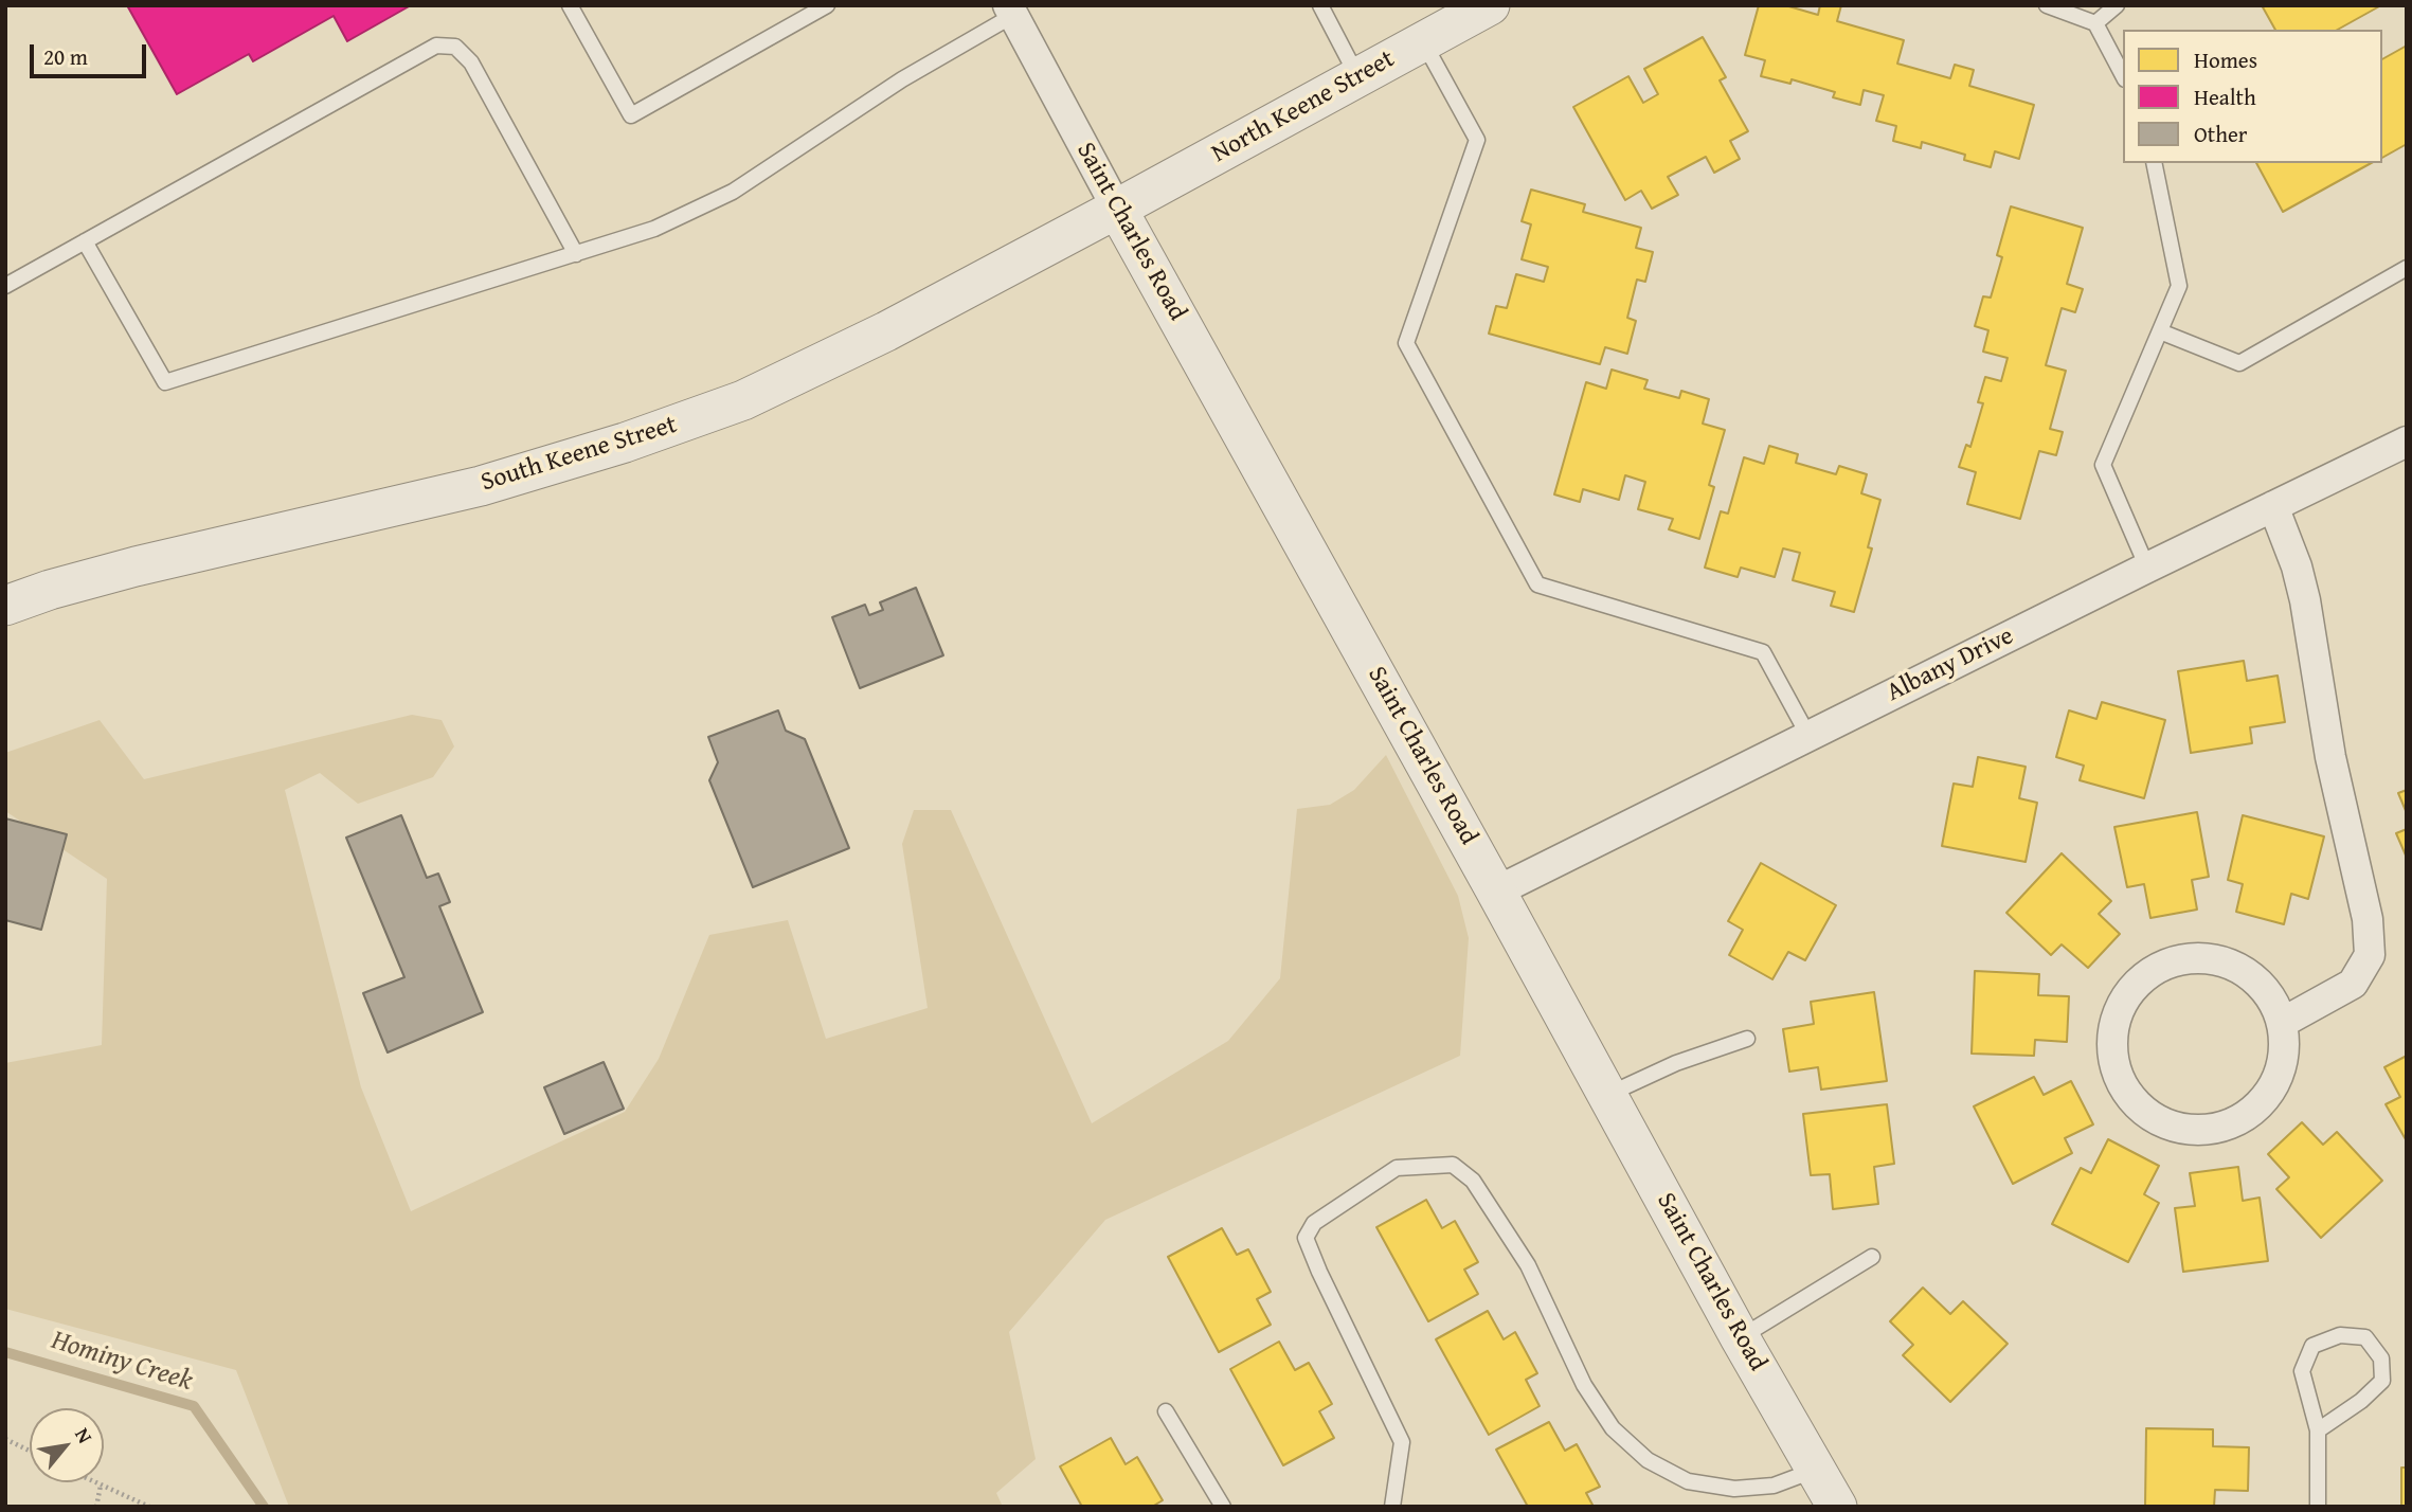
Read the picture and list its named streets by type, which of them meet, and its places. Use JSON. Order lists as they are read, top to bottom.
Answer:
{
  "streets": {
    "street": [
      "North Keene Street",
      "Saint Charles Road",
      "South Keene Street",
      "Albany Drive"
    ]
  },
  "crossings": [
    ["North Keene Street", "Saint Charles Road"],
    ["North Keene Street", "South Keene Street"],
    ["Saint Charles Road", "South Keene Street"],
    ["Saint Charles Road", "Albany Drive"]
  ],
  "water": ["Hominy Creek"],
  "legend": ["Homes", "Health", "Other"],
  "scale_bar": "20 m",
  "north": "top right"
}
